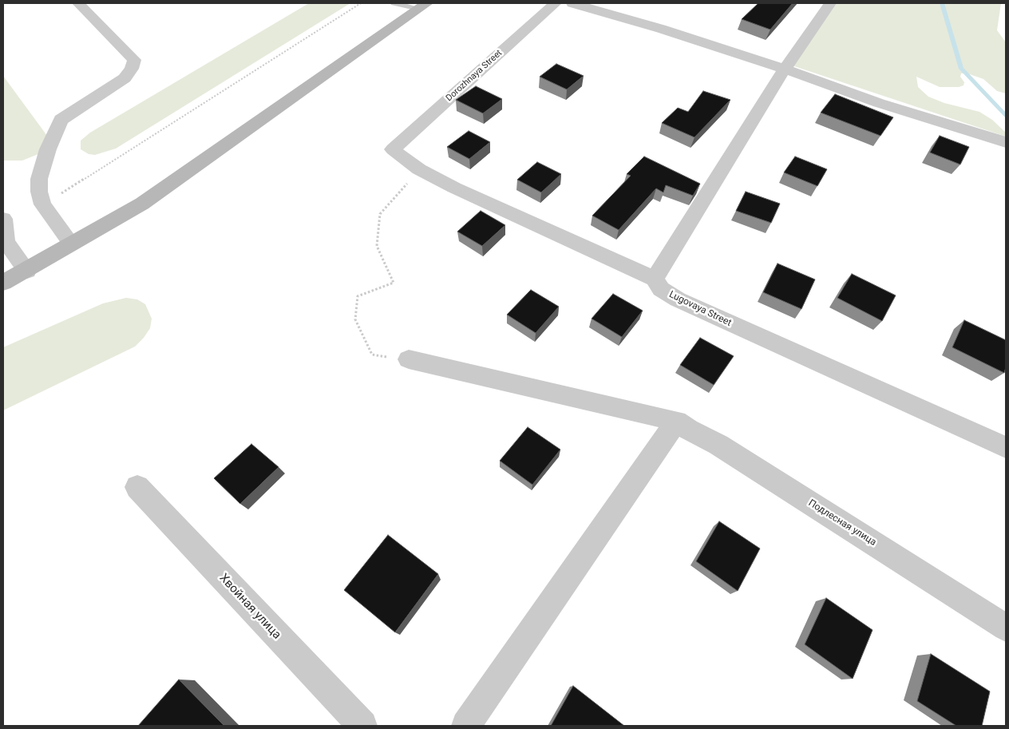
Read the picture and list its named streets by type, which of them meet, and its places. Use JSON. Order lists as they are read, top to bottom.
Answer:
{
  "streets": {
    "street": [
      "Dorozhnaya Street",
      "Lugovaya Street",
      "Подлесная улица",
      "Хвойная улица"
    ]
  }
}
